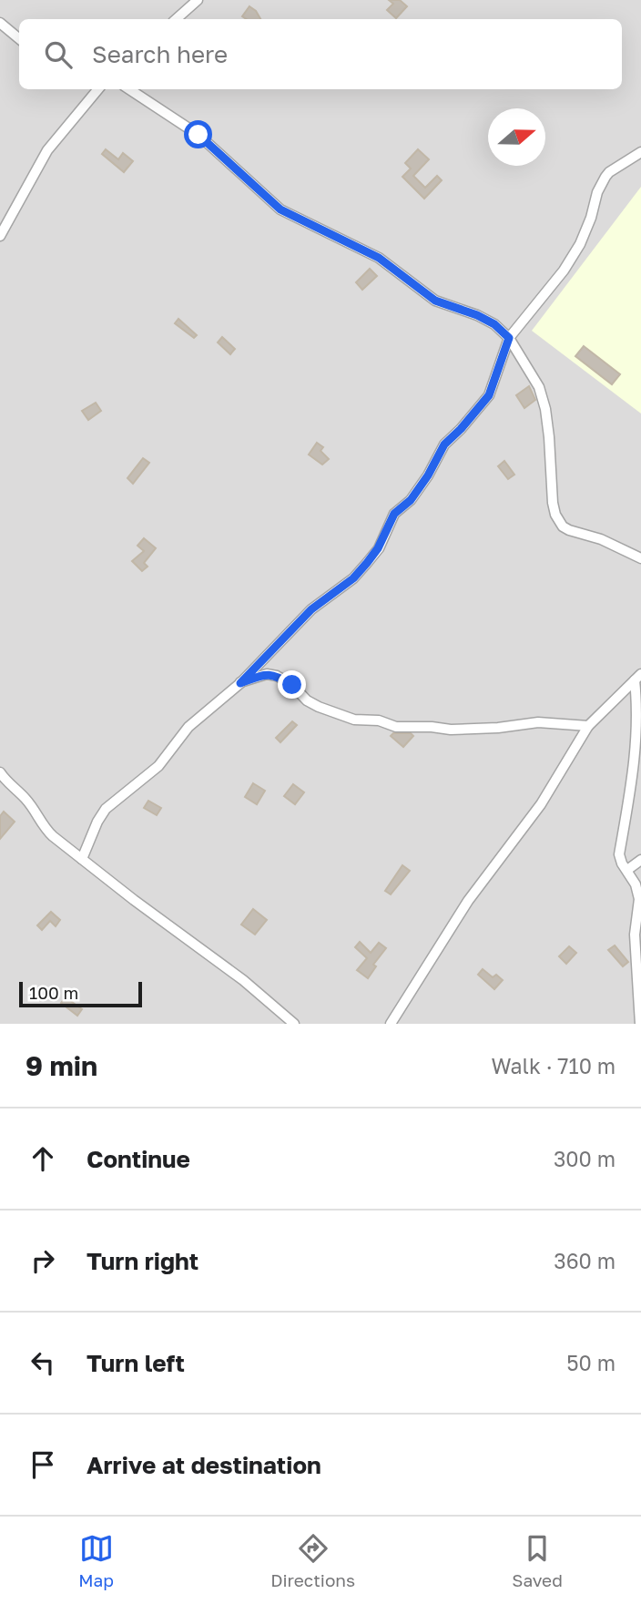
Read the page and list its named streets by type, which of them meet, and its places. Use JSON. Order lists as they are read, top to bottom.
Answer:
{
  "scale_bar": "100 m",
  "north": "right",
  "page": {
    "search": "Search here",
    "scale": "100 m",
    "heading": ["9 min", "Walk · 710 m"],
    "list": [
      ["Continue", "300 m"],
      ["Turn right", "360 m"],
      ["Turn left", "50 m"],
      "Arrive at destination"
    ],
    "nav": ["Map", "Directions", "Saved"]
  }
}
